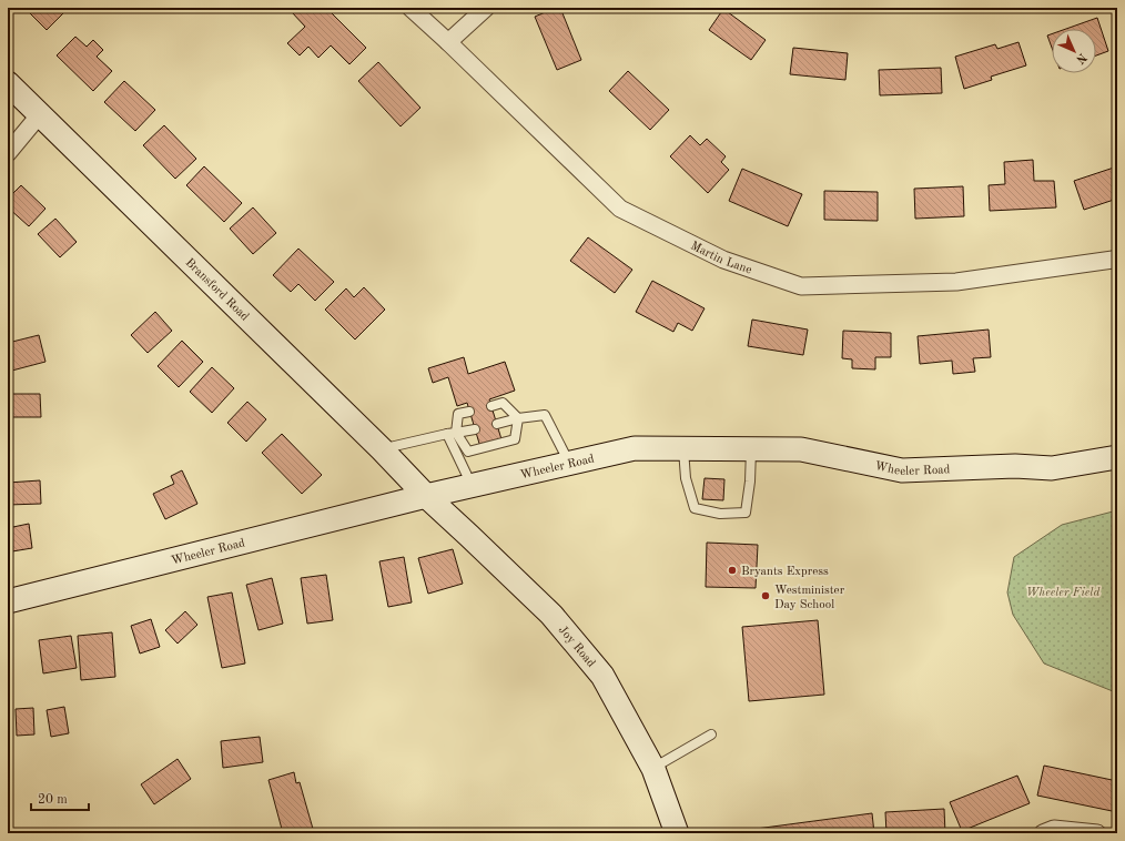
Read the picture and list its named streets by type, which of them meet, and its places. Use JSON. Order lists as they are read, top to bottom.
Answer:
{
  "streets": {
    "street": [
      "Martin Lane",
      "Bransford Road",
      "Wheeler Road",
      "Joy Road"
    ]
  },
  "crossings": [
    ["Bransford Road", "Wheeler Road"],
    ["Bransford Road", "Joy Road"],
    ["Wheeler Road", "Joy Road"]
  ],
  "parks": ["Wheeler Field"],
  "places": ["Bryants Express", "Westminister Day School"],
  "scale_bar": "20 m",
  "north": "bottom right"
}
